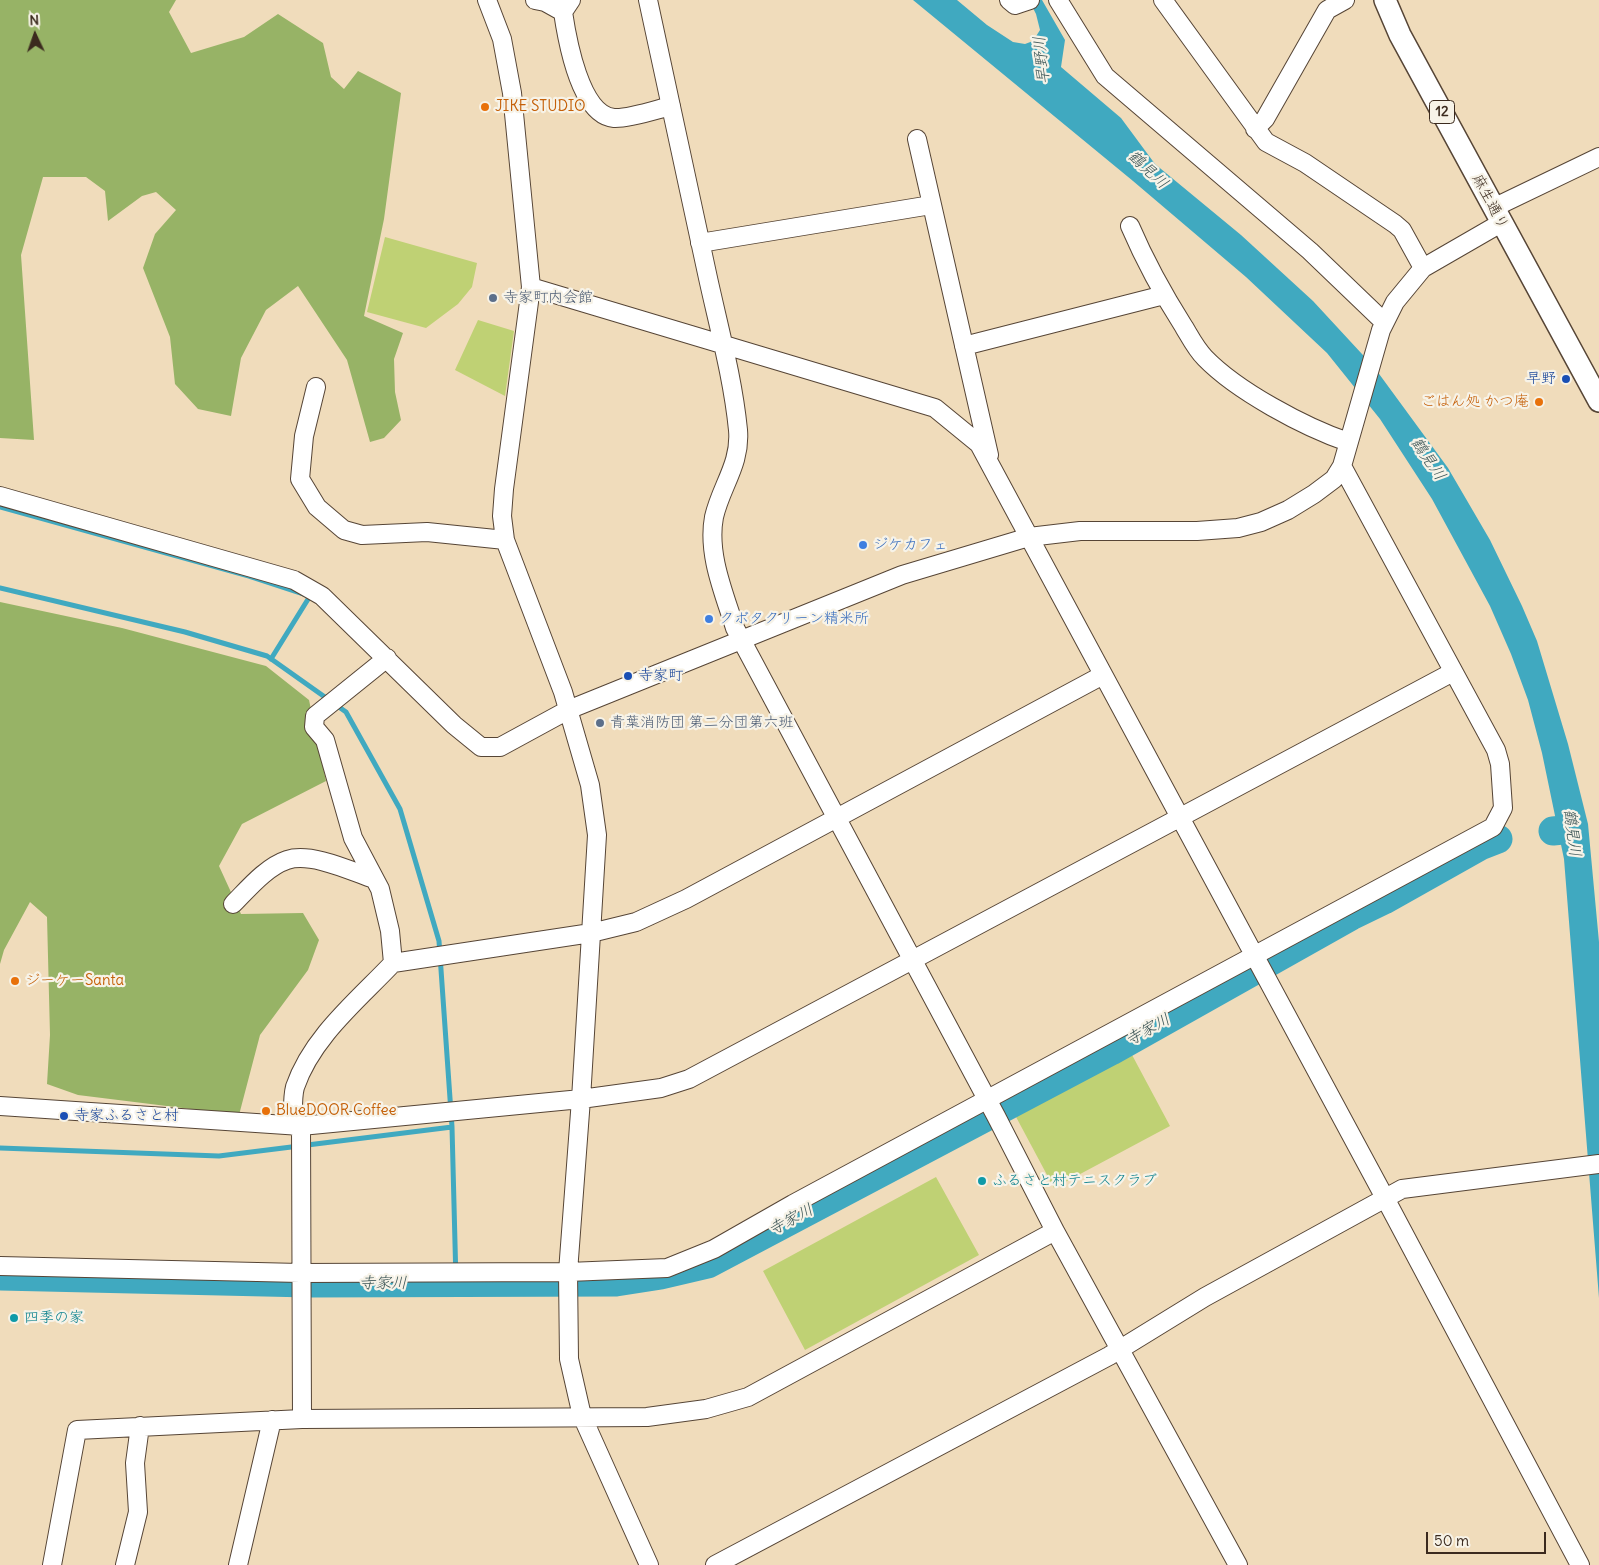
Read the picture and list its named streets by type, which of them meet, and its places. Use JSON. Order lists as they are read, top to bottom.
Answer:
{
  "streets": {
    "main road": ["12", "麻生通り"]
  },
  "water": ["早野川", "鶴見川", "寺家川"],
  "places": [
    "JIKE STUDIO",
    "寺家町内会館",
    "早野",
    "ごはん処 かつ庵",
    "ジケカフェ",
    "クボタクリーン精米所",
    "寺家町",
    "青葉消防団 第二分団第六班",
    "ジーケーSanta",
    "BlueDOOR Coffee",
    "寺家ふるさと村",
    "ふるさと村テニスクラブ",
    "四季の家"
  ],
  "scale_bar": "50 m",
  "north": "top"
}
